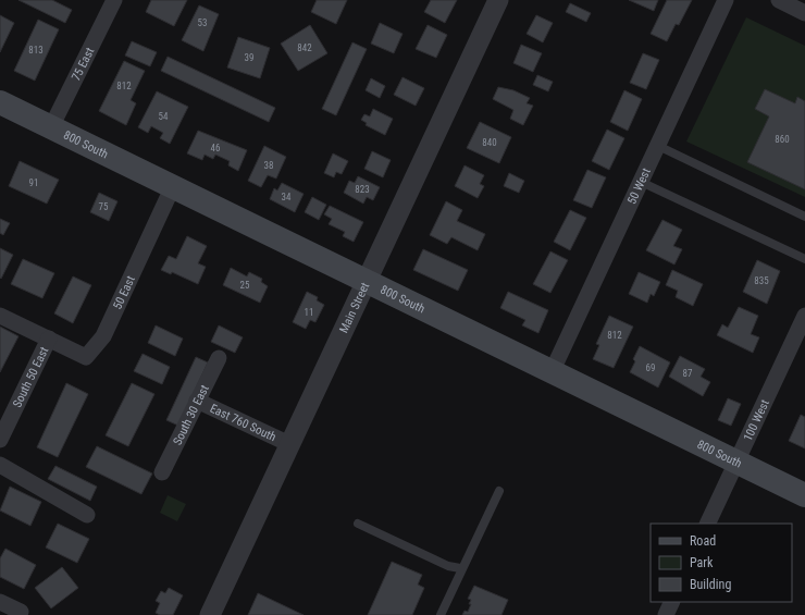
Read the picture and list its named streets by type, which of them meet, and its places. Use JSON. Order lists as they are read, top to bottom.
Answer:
{
  "streets": {
    "main road": ["800 South"],
    "street": [
      "75 East",
      "50 West",
      "50 East",
      "Main Street",
      "South 50 East",
      "South 30 East",
      "100 West",
      "East 760 South"
    ]
  },
  "crossings": [
    ["75 East", "800 South"],
    ["800 South", "50 West"],
    ["800 South", "50 East"],
    ["800 South", "Main Street"],
    ["800 South", "100 West"],
    ["50 East", "South 50 East"],
    ["Main Street", "East 760 South"],
    ["South 30 East", "East 760 South"]
  ],
  "house_numbers": [
    "53",
    "842",
    "813",
    "39",
    "812",
    "54",
    "860",
    "840",
    "46",
    "38",
    "91",
    "823",
    "34",
    "75",
    "835",
    "25",
    "11",
    "812",
    "69",
    "87"
  ],
  "legend": ["Road", "Park", "Building"]
}
